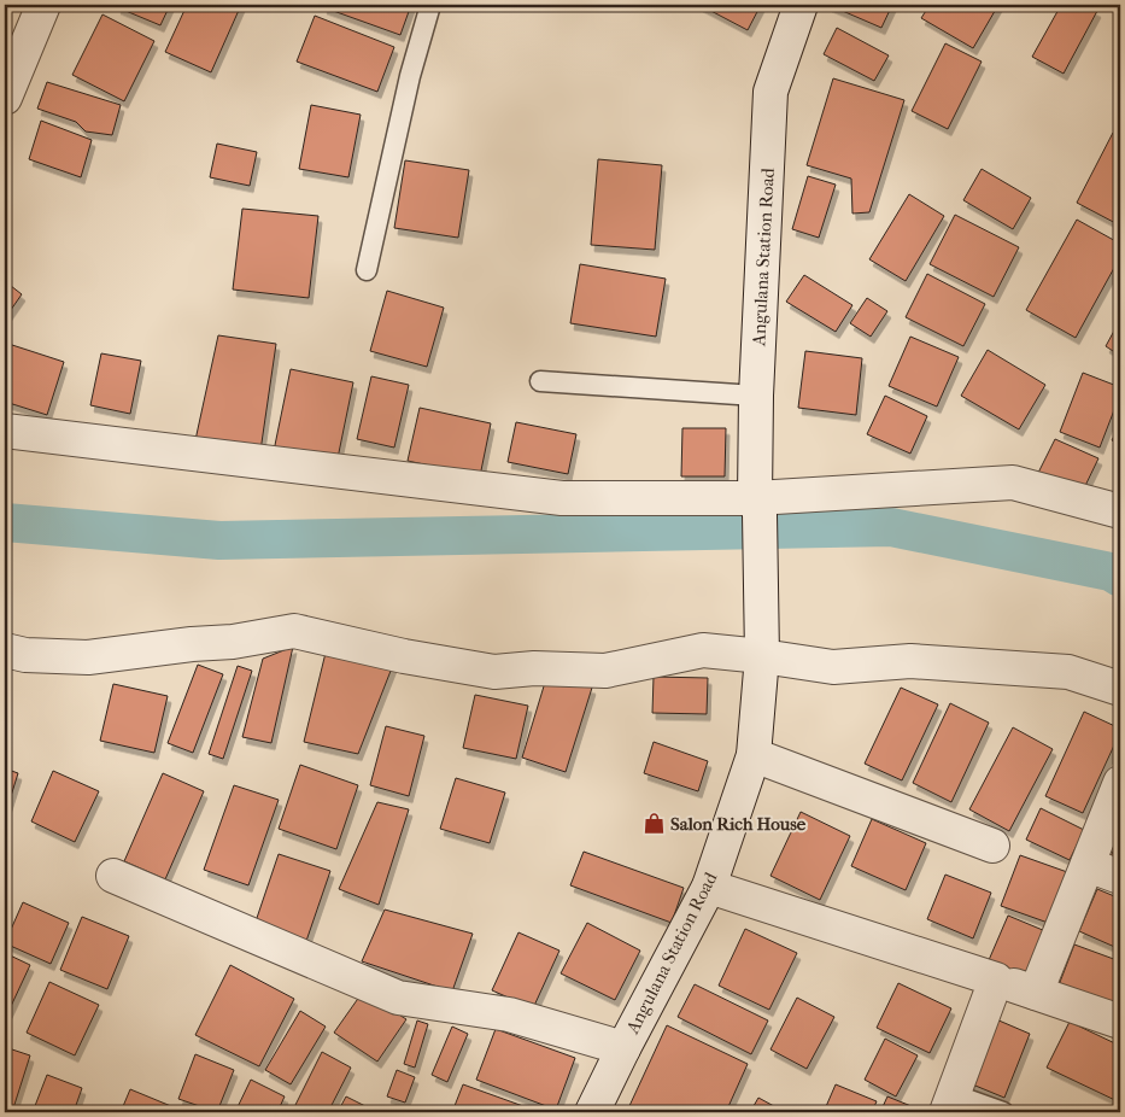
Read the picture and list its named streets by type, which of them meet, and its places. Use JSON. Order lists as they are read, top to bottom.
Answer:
{
  "streets": {
    "street": ["Angulana Station Road"]
  },
  "places": {
    "shop": ["Salon Rich House"]
  }
}
